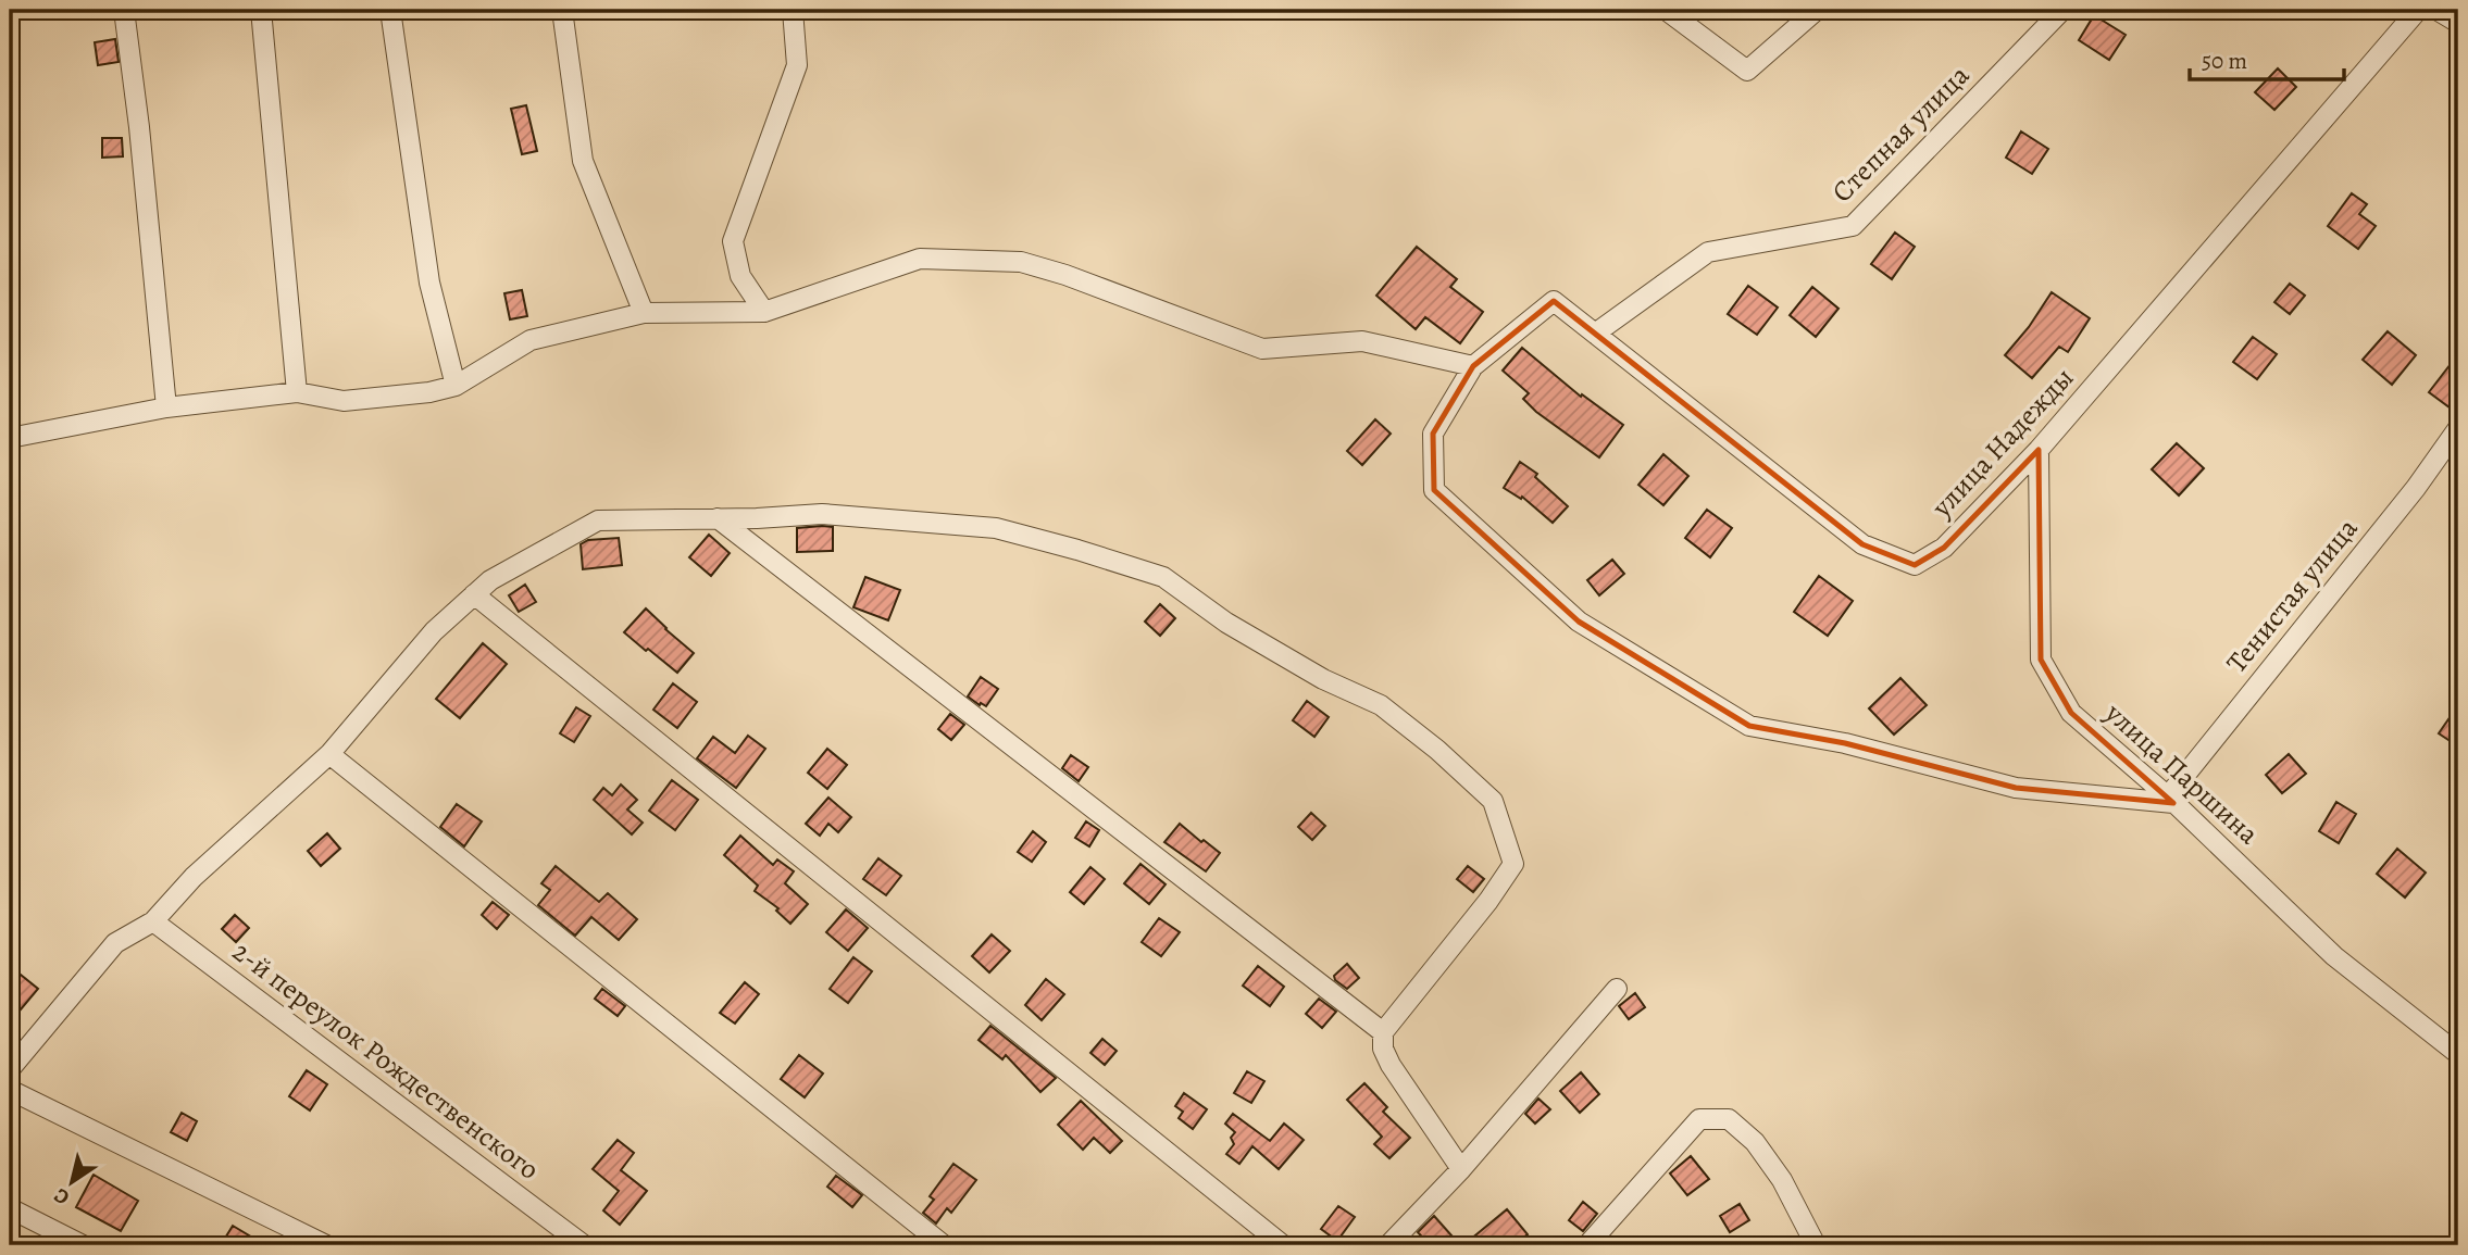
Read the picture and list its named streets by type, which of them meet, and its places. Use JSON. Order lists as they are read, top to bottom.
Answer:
{
  "streets": {
    "street": [
      "Степная улица",
      "улица Надежды",
      "Тенистая улица",
      "улица Паршина",
      "2-й переулок Рождественского"
    ]
  },
  "crossings": [
    ["Степная улица", "улица Надежды"],
    ["улица Надежды", "улица Паршина"],
    ["Тенистая улица", "улица Паршина"]
  ],
  "scale_bar": "50 m",
  "north": "bottom left"
}
